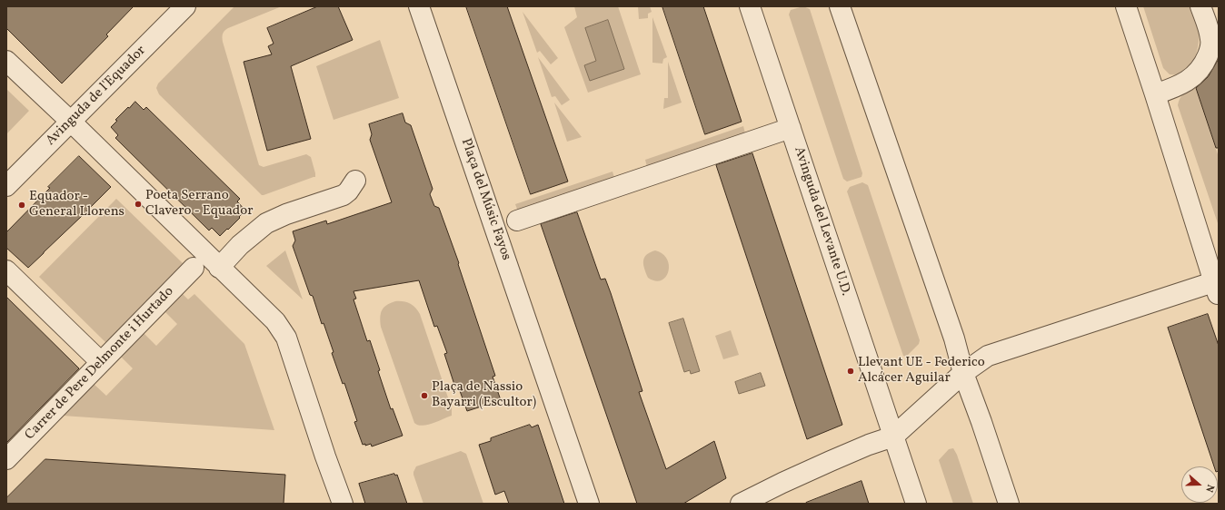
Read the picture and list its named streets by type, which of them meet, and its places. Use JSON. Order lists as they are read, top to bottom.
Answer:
{
  "streets": {
    "street": [
      "Avinguda de l'Equador",
      "Plaça del Músic Fayos",
      "Avinguda del Levante U.D.",
      "Carrer de Pere Delmonte i Hurtado"
    ]
  },
  "places": [
    "Poeta Serrano Clavero - Equador",
    "Equador - General Llorens",
    "Llevant UE - Federico Alcácer Aguilar",
    "Plaça de Nassio Bayarri (Escultor)"
  ],
  "north": "right"
}
